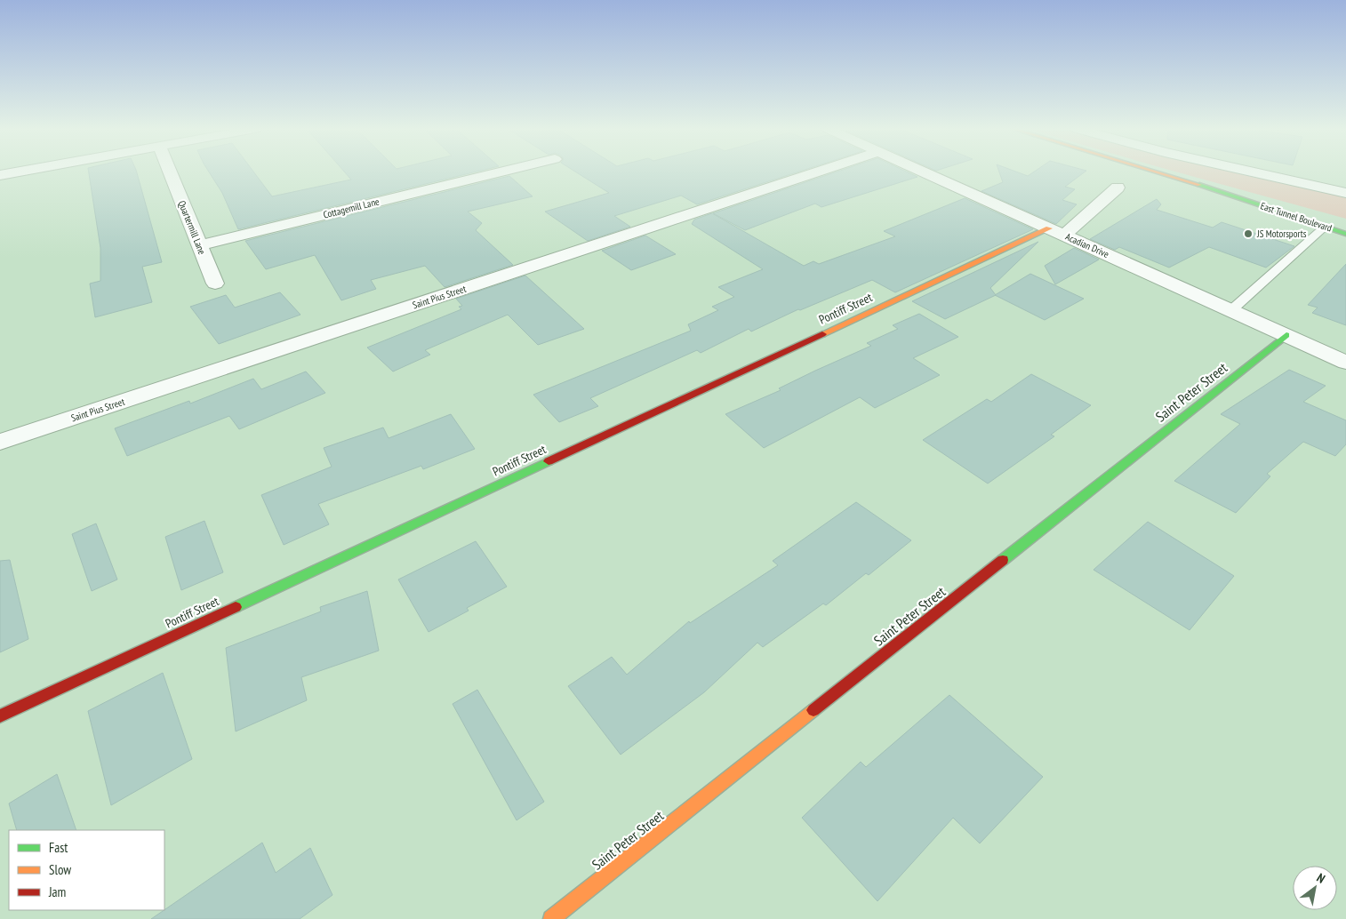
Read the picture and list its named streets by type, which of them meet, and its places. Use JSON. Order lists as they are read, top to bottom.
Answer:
{
  "streets": {
    "street": [
      "Cottagemill Lane",
      "East Tunnel Boulevard",
      "Quartermill Lane",
      "Acadian Drive",
      "Saint Pius Street",
      "Pontiff Street",
      "Saint Peter Street"
    ]
  },
  "crossings": [
    ["Cottagemill Lane", "Quartermill Lane"],
    ["Acadian Drive", "Pontiff Street"],
    ["Acadian Drive", "Saint Peter Street"]
  ],
  "places": ["JS Motorsports"],
  "legend": ["Fast", "Slow", "Jam"],
  "north": "top right"
}
